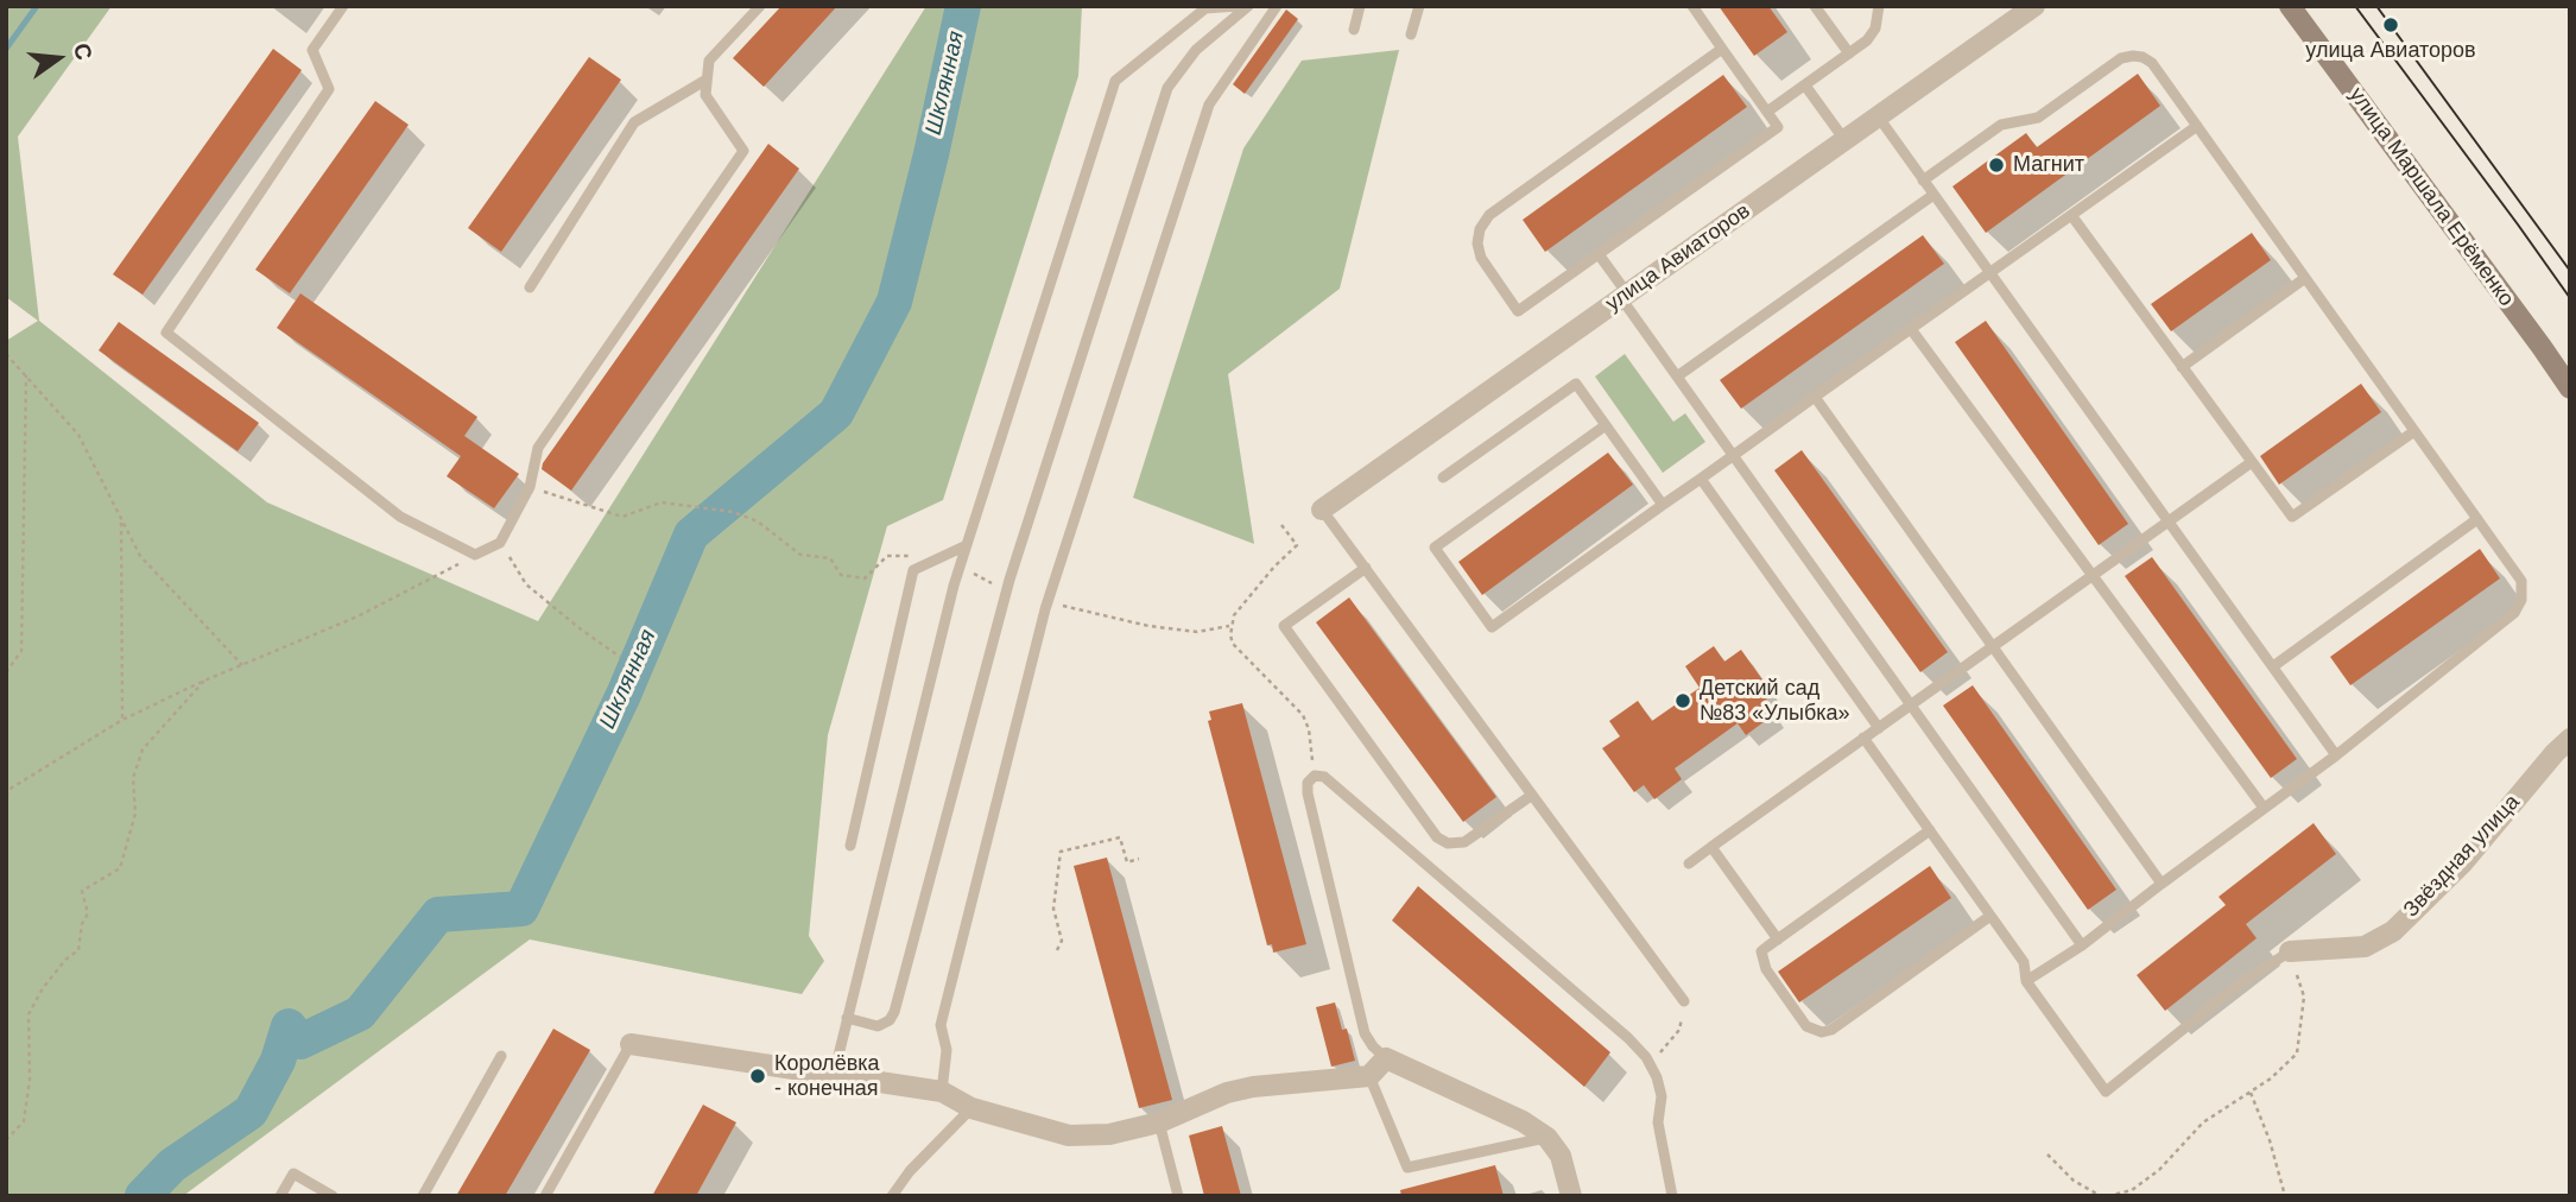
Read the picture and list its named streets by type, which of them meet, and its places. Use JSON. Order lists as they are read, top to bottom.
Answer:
{
  "streets": {
    "main road": ["улица Маршала Ерёменко"],
    "street": ["улица Авиаторов", "Звёздная улица"]
  },
  "water": ["Шклянная"],
  "places": [
    "улица Авиаторов",
    "Магнит",
    "Детский сад №83 «Улыбка»",
    "Королёвка - конечная"
  ],
  "north": "right"
}
